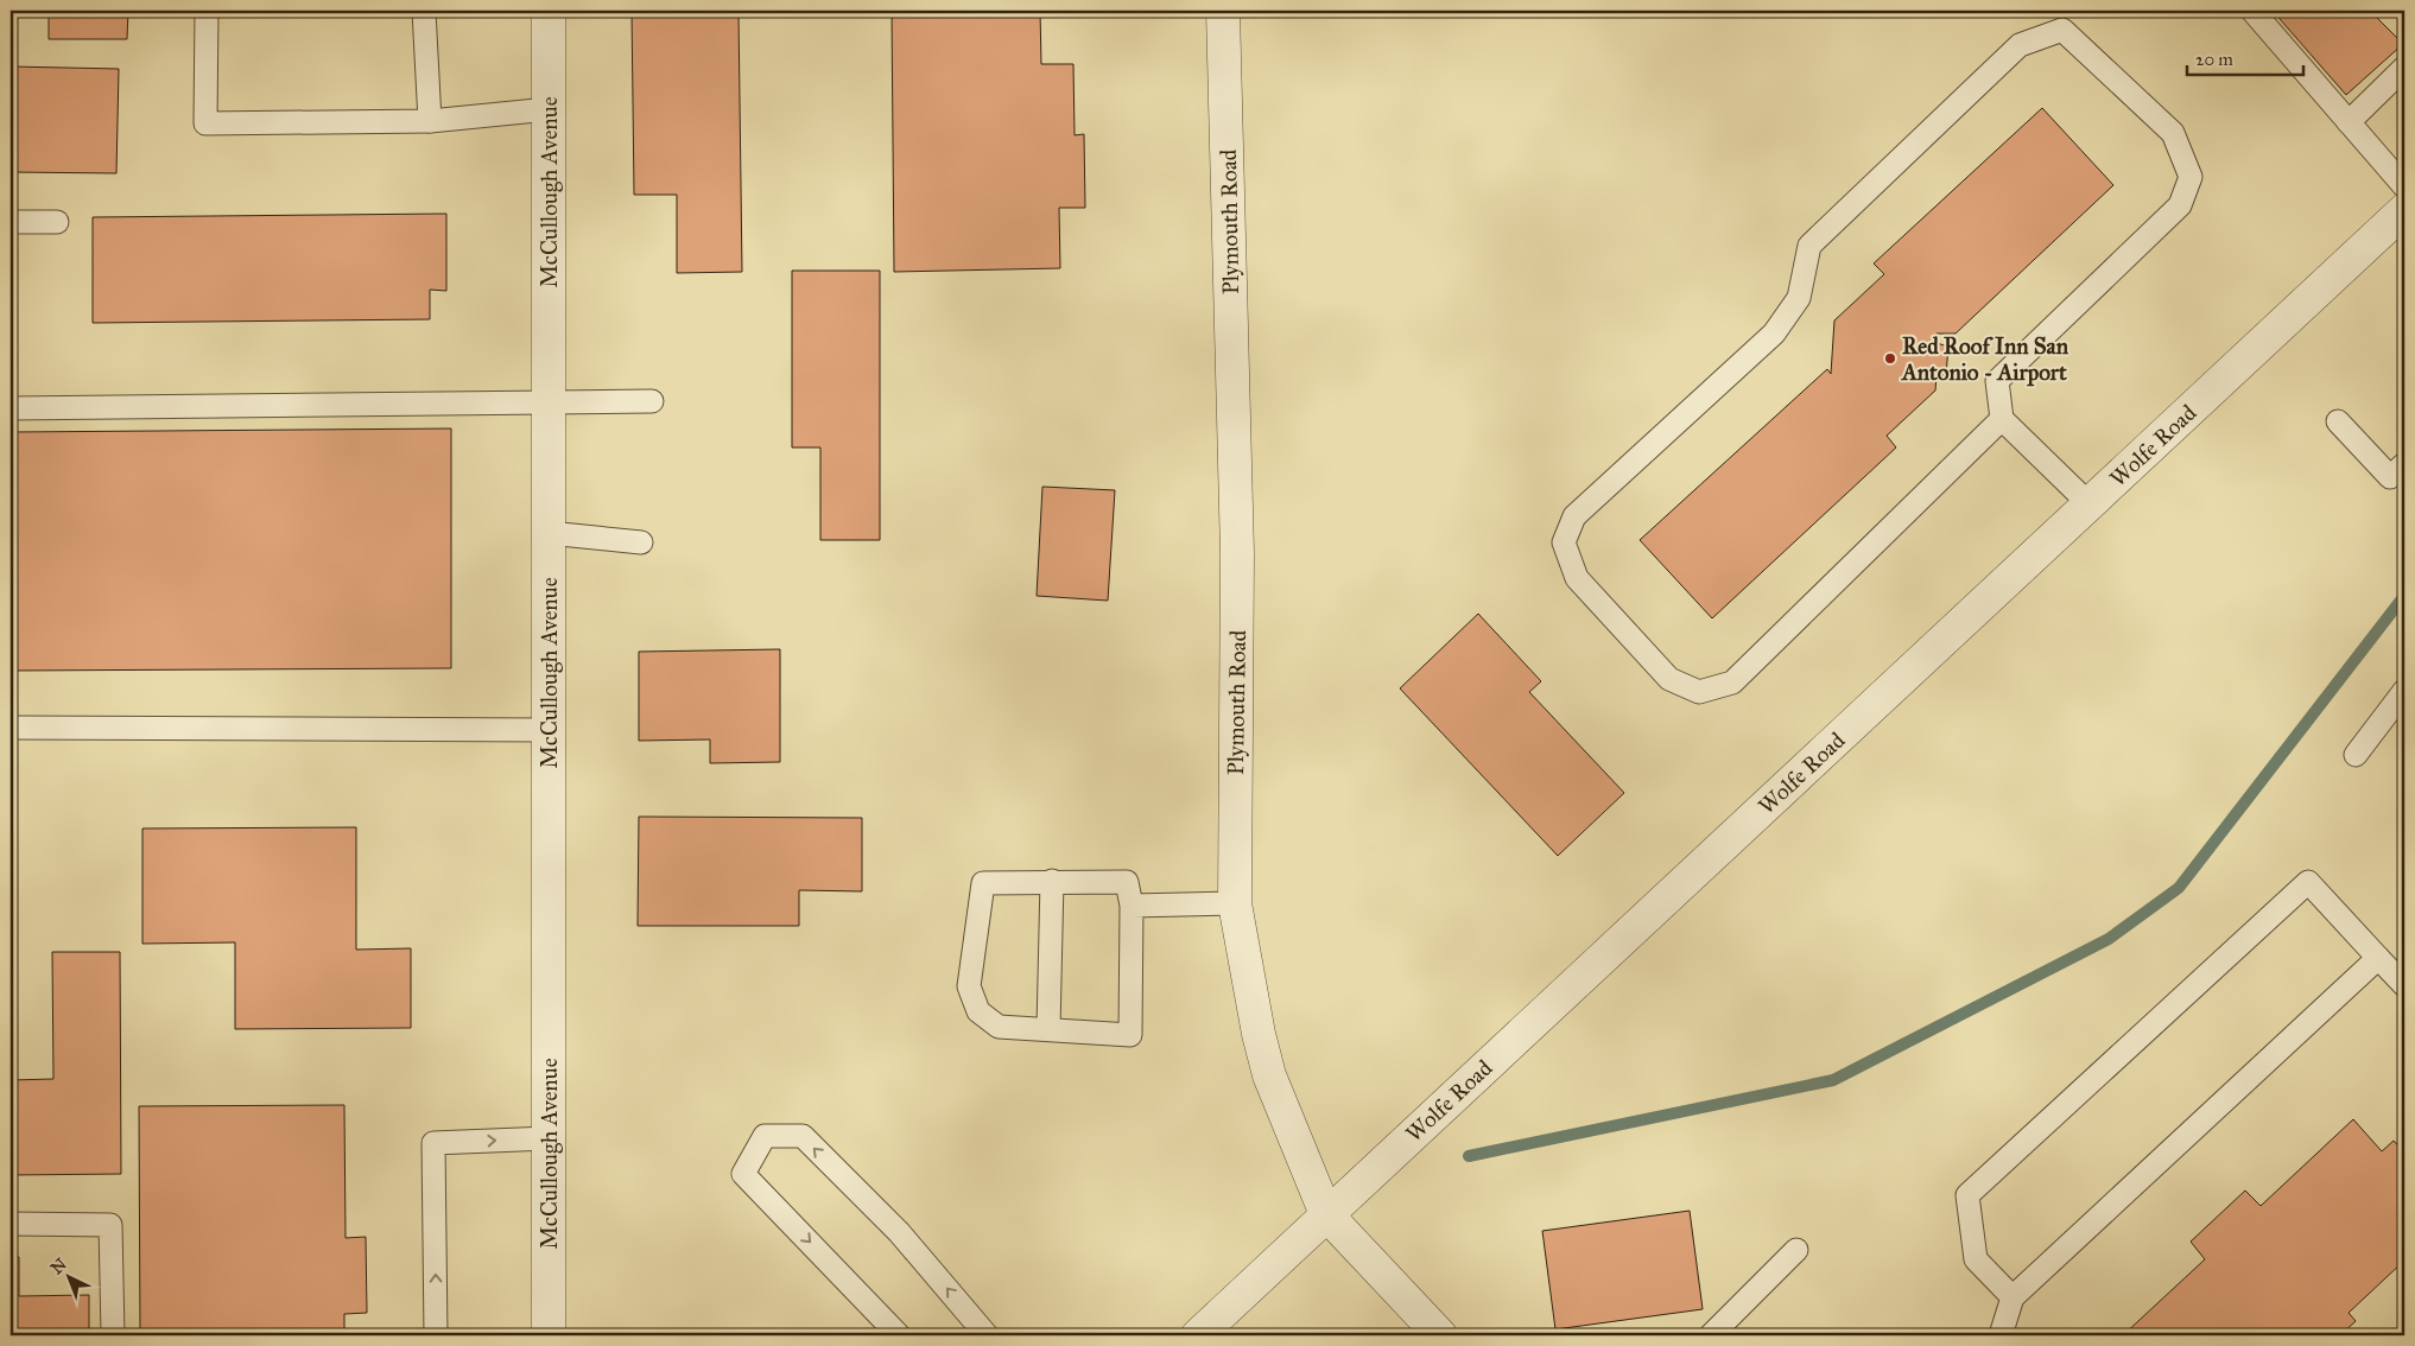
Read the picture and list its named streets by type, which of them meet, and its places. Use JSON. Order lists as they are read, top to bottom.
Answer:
{
  "streets": {
    "street": ["McCullough Avenue", "Plymouth Road", "Wolfe Road"]
  },
  "crossings": [
    ["Plymouth Road", "Wolfe Road"]
  ],
  "places": ["Red Roof Inn San Antonio - Airport"],
  "scale_bar": "20 m",
  "north": "top left"
}
